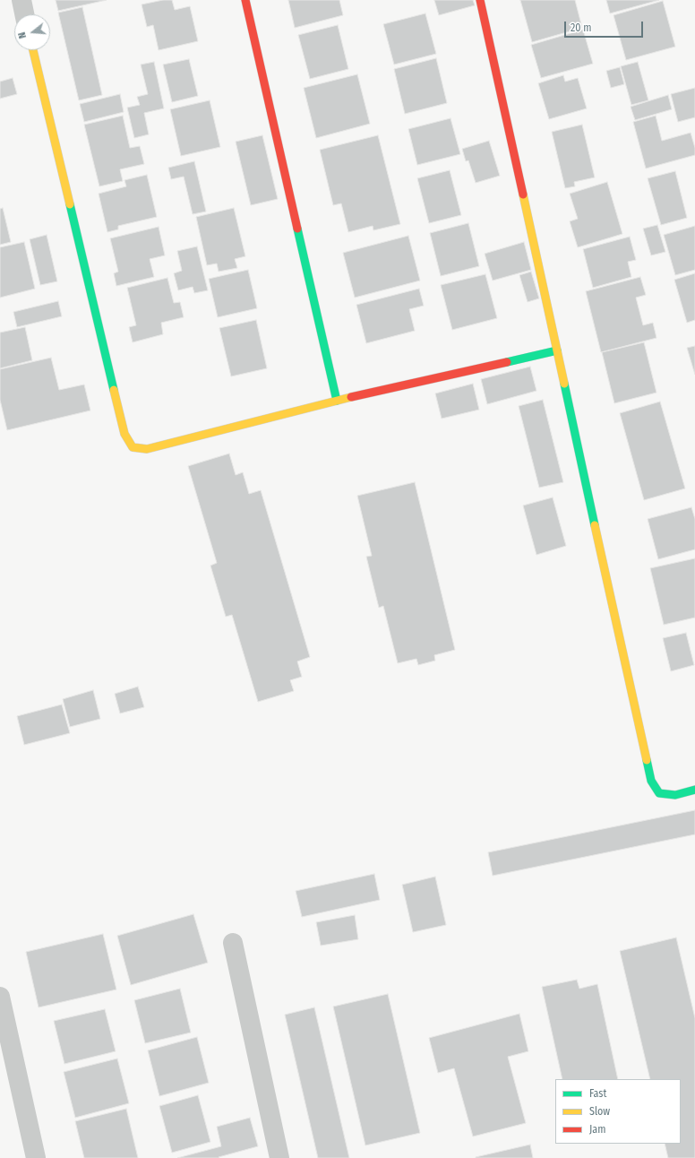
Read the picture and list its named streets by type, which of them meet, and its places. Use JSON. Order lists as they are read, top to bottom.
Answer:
{
  "legend": ["Fast", "Slow", "Jam"],
  "scale_bar": "20 m",
  "north": "left"
}
